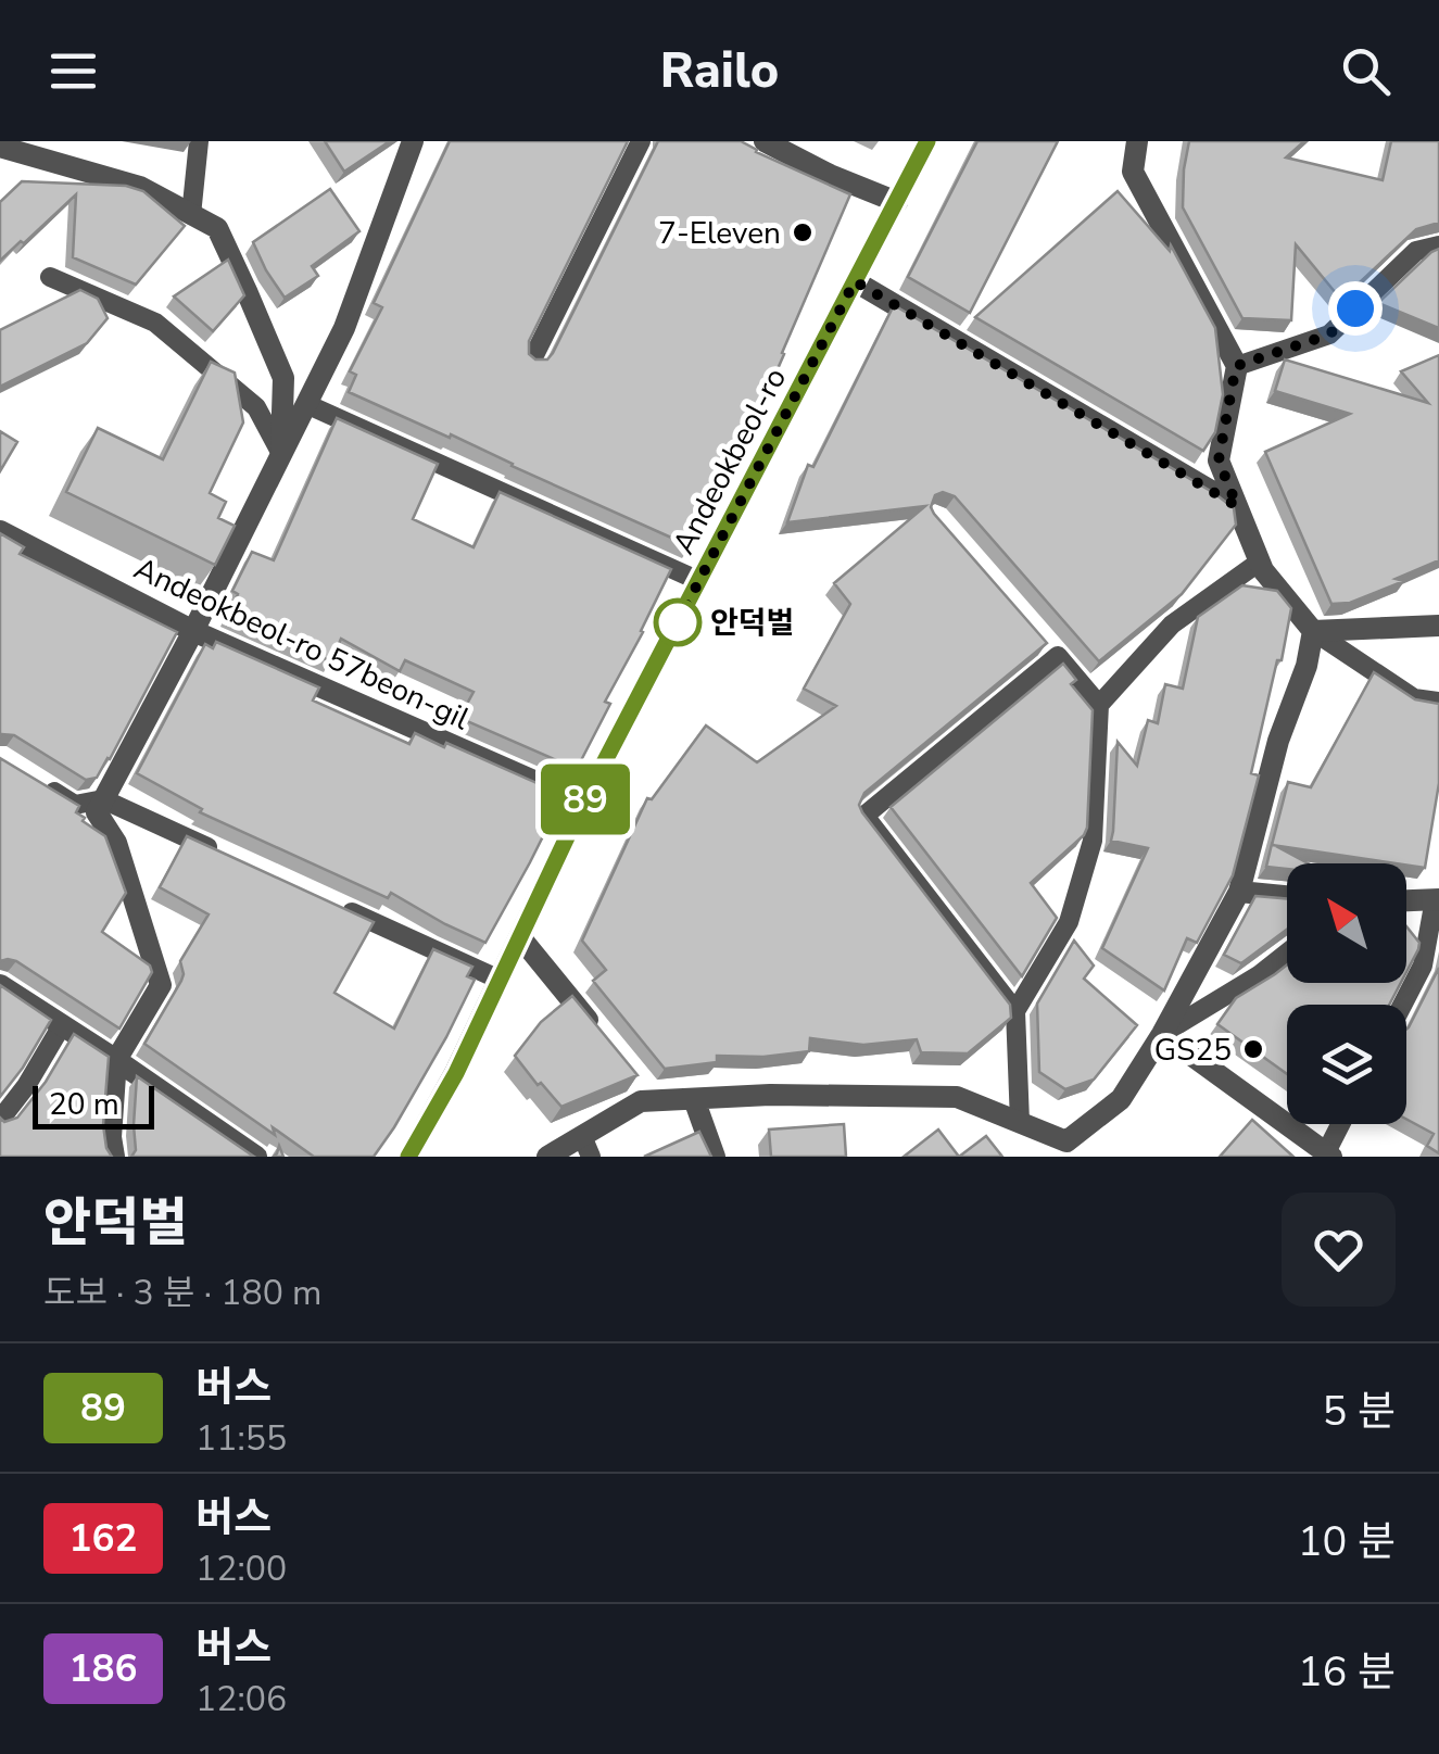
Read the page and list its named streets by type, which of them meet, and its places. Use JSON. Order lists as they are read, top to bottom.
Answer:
{
  "streets": {
    "street": ["Andeokbeol-ro", "Andeokbeol-ro 57beon-gil"]
  },
  "crossings": [
    ["Andeokbeol-ro", "Andeokbeol-ro 57beon-gil"]
  ],
  "places": ["7-Eleven", "안덕벌", "GS25"],
  "lines": ["bus line 89"],
  "scale_bar": "20 m",
  "north": "top left",
  "page": {
    "header": "Railo",
    "on_map": "89",
    "scale": "20 m",
    "heading": ["안덕벌", "도보 · 3 분 · 180 m"],
    "list": [
      {
        "mark": "89",
        "name": "버스",
        "note": "11:55",
        "value": "5 분"
      },
      {
        "mark": "162",
        "name": "버스",
        "note": "12:00",
        "value": "10 분"
      },
      {
        "mark": "186",
        "name": "버스",
        "note": "12:06",
        "value": "16 분"
      }
    ]
  }
}
